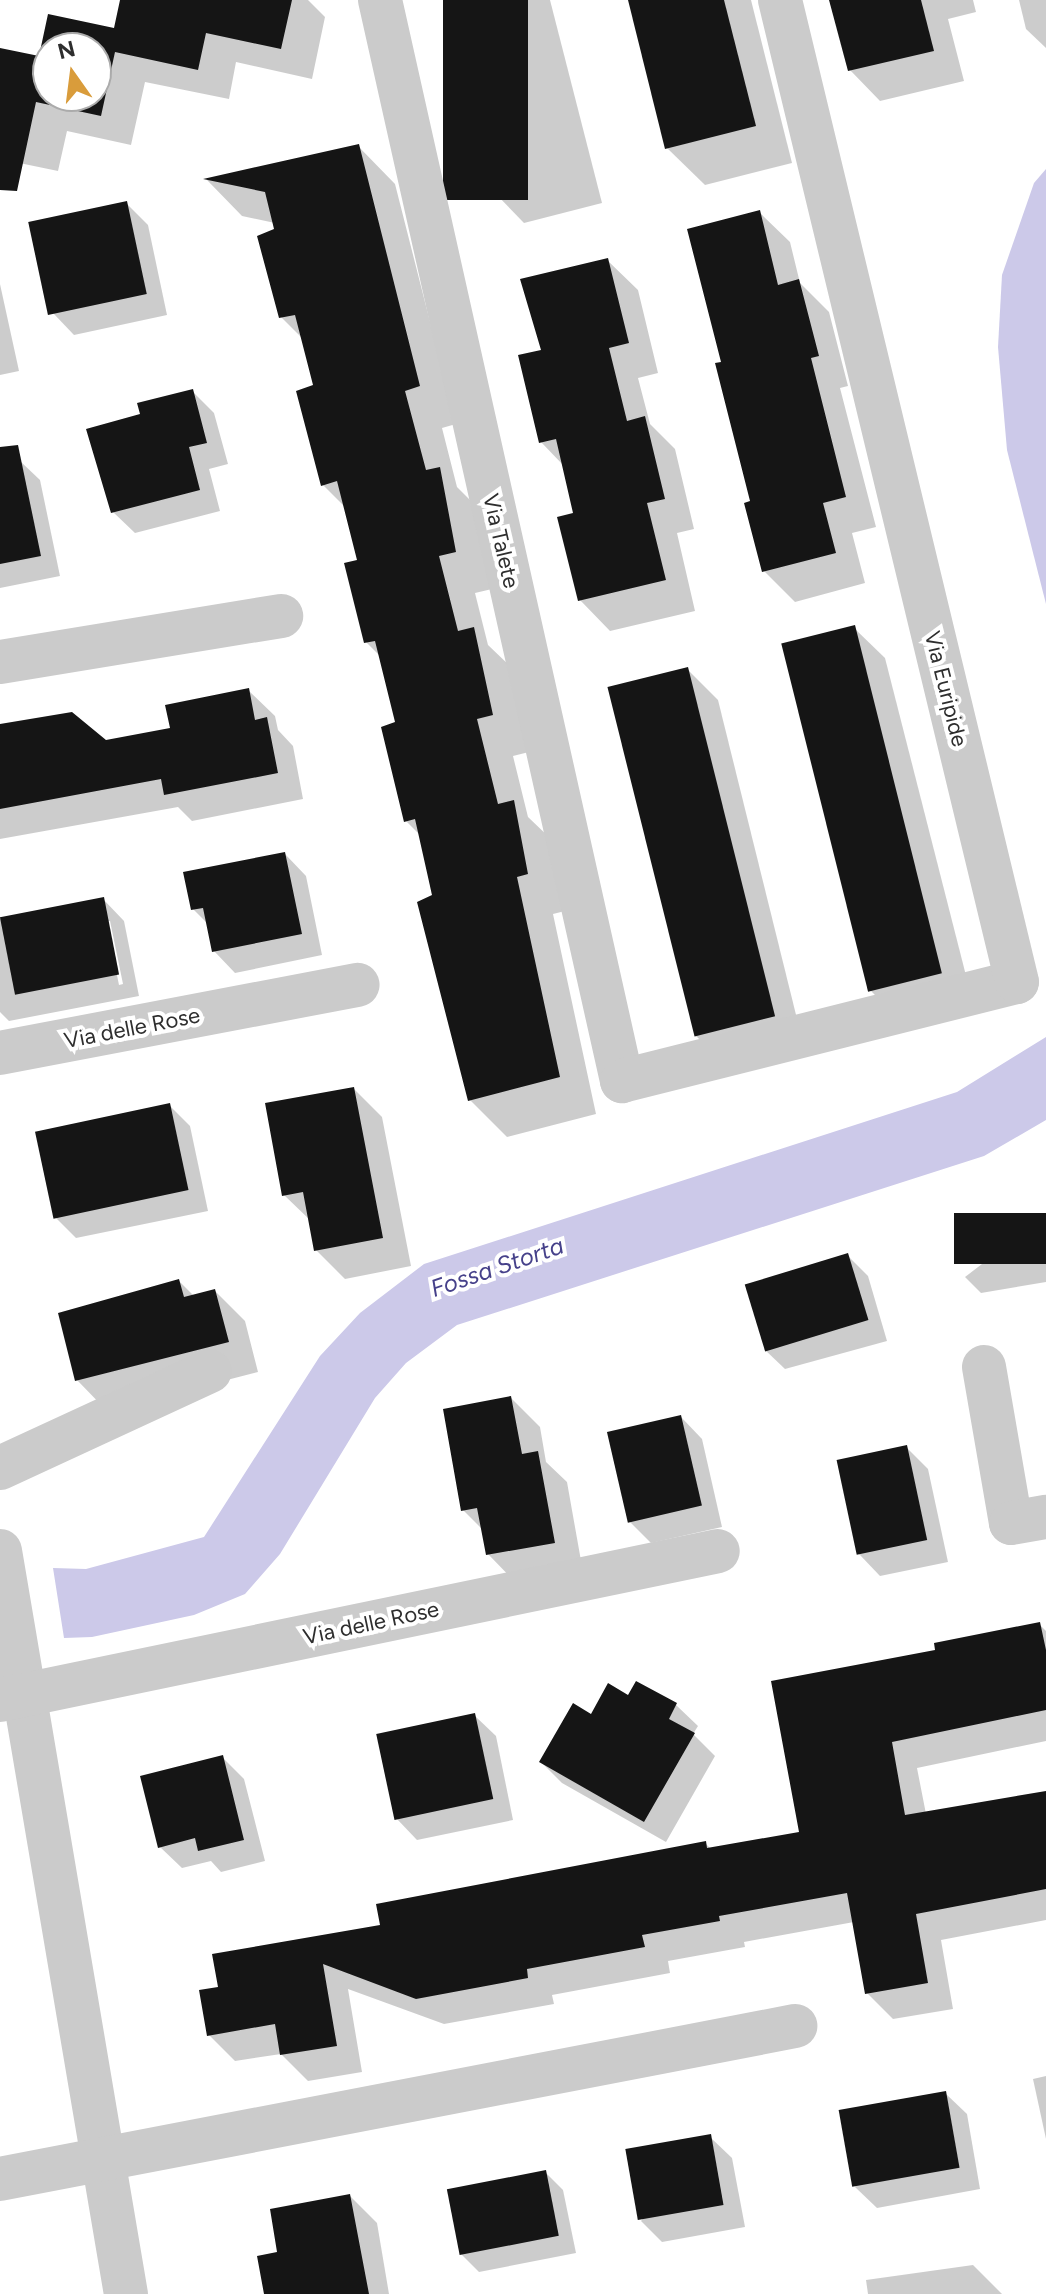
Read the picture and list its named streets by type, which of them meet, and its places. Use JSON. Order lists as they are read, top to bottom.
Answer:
{
  "streets": {
    "street": ["Via Talete", "Via Euripide", "Via delle Rose"]
  },
  "crossings": [
    ["Via Talete", "Via Euripide"]
  ],
  "water": ["Fossa Storta"],
  "north": "top"
}
